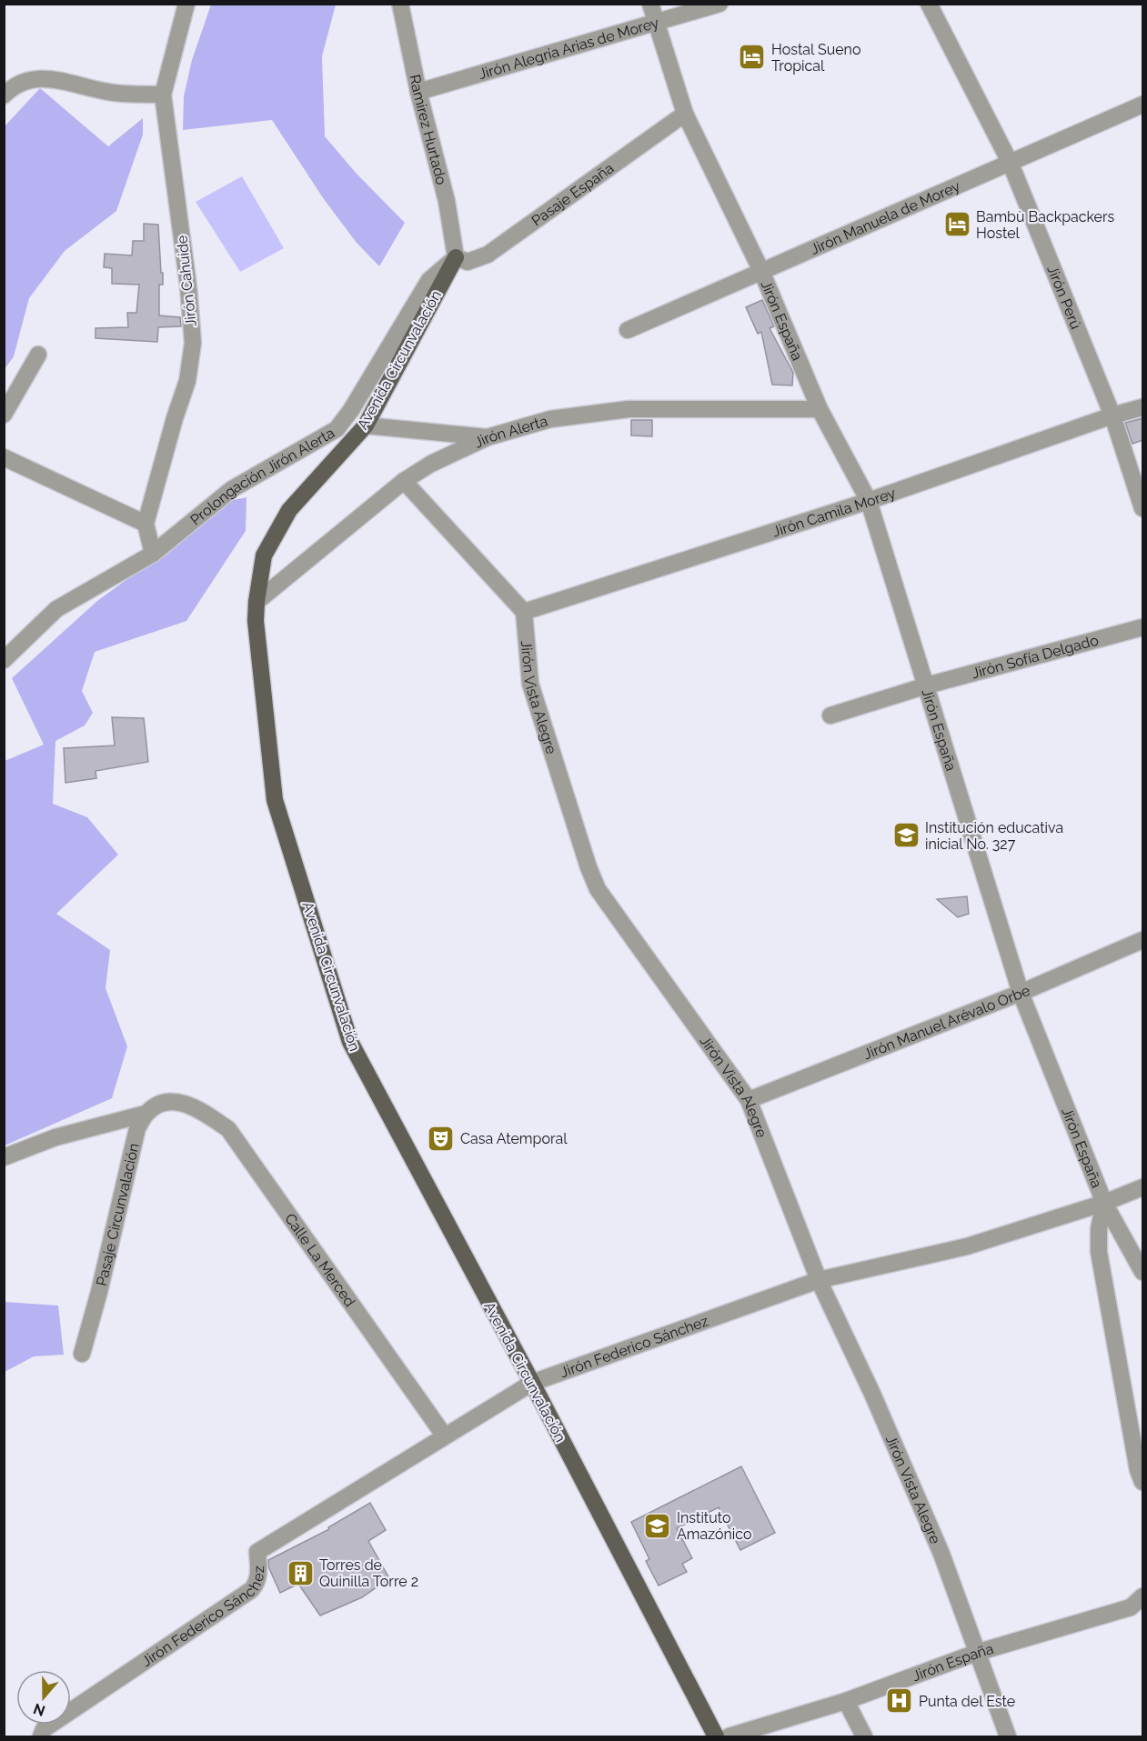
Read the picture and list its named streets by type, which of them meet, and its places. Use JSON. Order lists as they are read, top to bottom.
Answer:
{
  "streets": {
    "main road": ["Avenida Circunvalación"],
    "street": [
      "Jirón Alegría Arias de Morey",
      "Ramirez Hurtado",
      "Pasaje España",
      "Jirón Manuela de Morey",
      "Jirón Cahuide",
      "Jirón Perú",
      "Jirón España",
      "Jirón Alerta",
      "Prolongación Jirón Alerta",
      "Jirón Camila Morey",
      "Jirón Sofía Delgado",
      "Jirón Vista Alegre",
      "Jirón Manuel Arévalo Orbe",
      "Pasaje Circunvalación",
      "Calle La Merced",
      "Jirón Federico Sánchez"
    ]
  },
  "crossings": [
    ["Jirón Alegría Arias de Morey", "Ramirez Hurtado"],
    ["Jirón Alegría Arias de Morey", "Jirón España"],
    ["Ramirez Hurtado", "Pasaje España"],
    ["Ramirez Hurtado", "Avenida Circunvalación"],
    ["Ramirez Hurtado", "Prolongación Jirón Alerta"],
    ["Pasaje España", "Jirón España"],
    ["Pasaje España", "Avenida Circunvalación"],
    ["Pasaje España", "Prolongación Jirón Alerta"],
    ["Jirón Manuela de Morey", "Jirón Perú"],
    ["Jirón Manuela de Morey", "Jirón España"],
    ["Jirón Cahuide", "Prolongación Jirón Alerta"],
    ["Jirón Perú", "Jirón Camila Morey"],
    ["Jirón España", "Jirón Alerta"],
    ["Jirón España", "Jirón Camila Morey"],
    ["Jirón España", "Jirón Sofía Delgado"],
    ["Jirón España", "Jirón Vista Alegre"],
    ["Jirón España", "Jirón Manuel Arévalo Orbe"],
    ["Jirón España", "Jirón Federico Sánchez"],
    ["Avenida Circunvalación", "Jirón Alerta"],
    ["Avenida Circunvalación", "Prolongación Jirón Alerta"],
    ["Avenida Circunvalación", "Jirón Federico Sánchez"],
    ["Jirón Camila Morey", "Jirón Vista Alegre"],
    ["Jirón Vista Alegre", "Jirón Manuel Arévalo Orbe"],
    ["Jirón Vista Alegre", "Jirón Federico Sánchez"],
    ["Pasaje Circunvalación", "Calle La Merced"],
    ["Calle La Merced", "Jirón Federico Sánchez"]
  ],
  "places": {
    "hotel": ["Hostal Sueno Tropical", "Bambù Backpackers Hostel"],
    "school or university": ["Institución educativa inicial No. 327", "Instituto Amazónico"],
    "theatre": ["Casa Atemporal"],
    "building": ["Torres de Quinilla Torre 2"],
    "hospital": ["Punta del Este"]
  },
  "north": "bottom"
}
